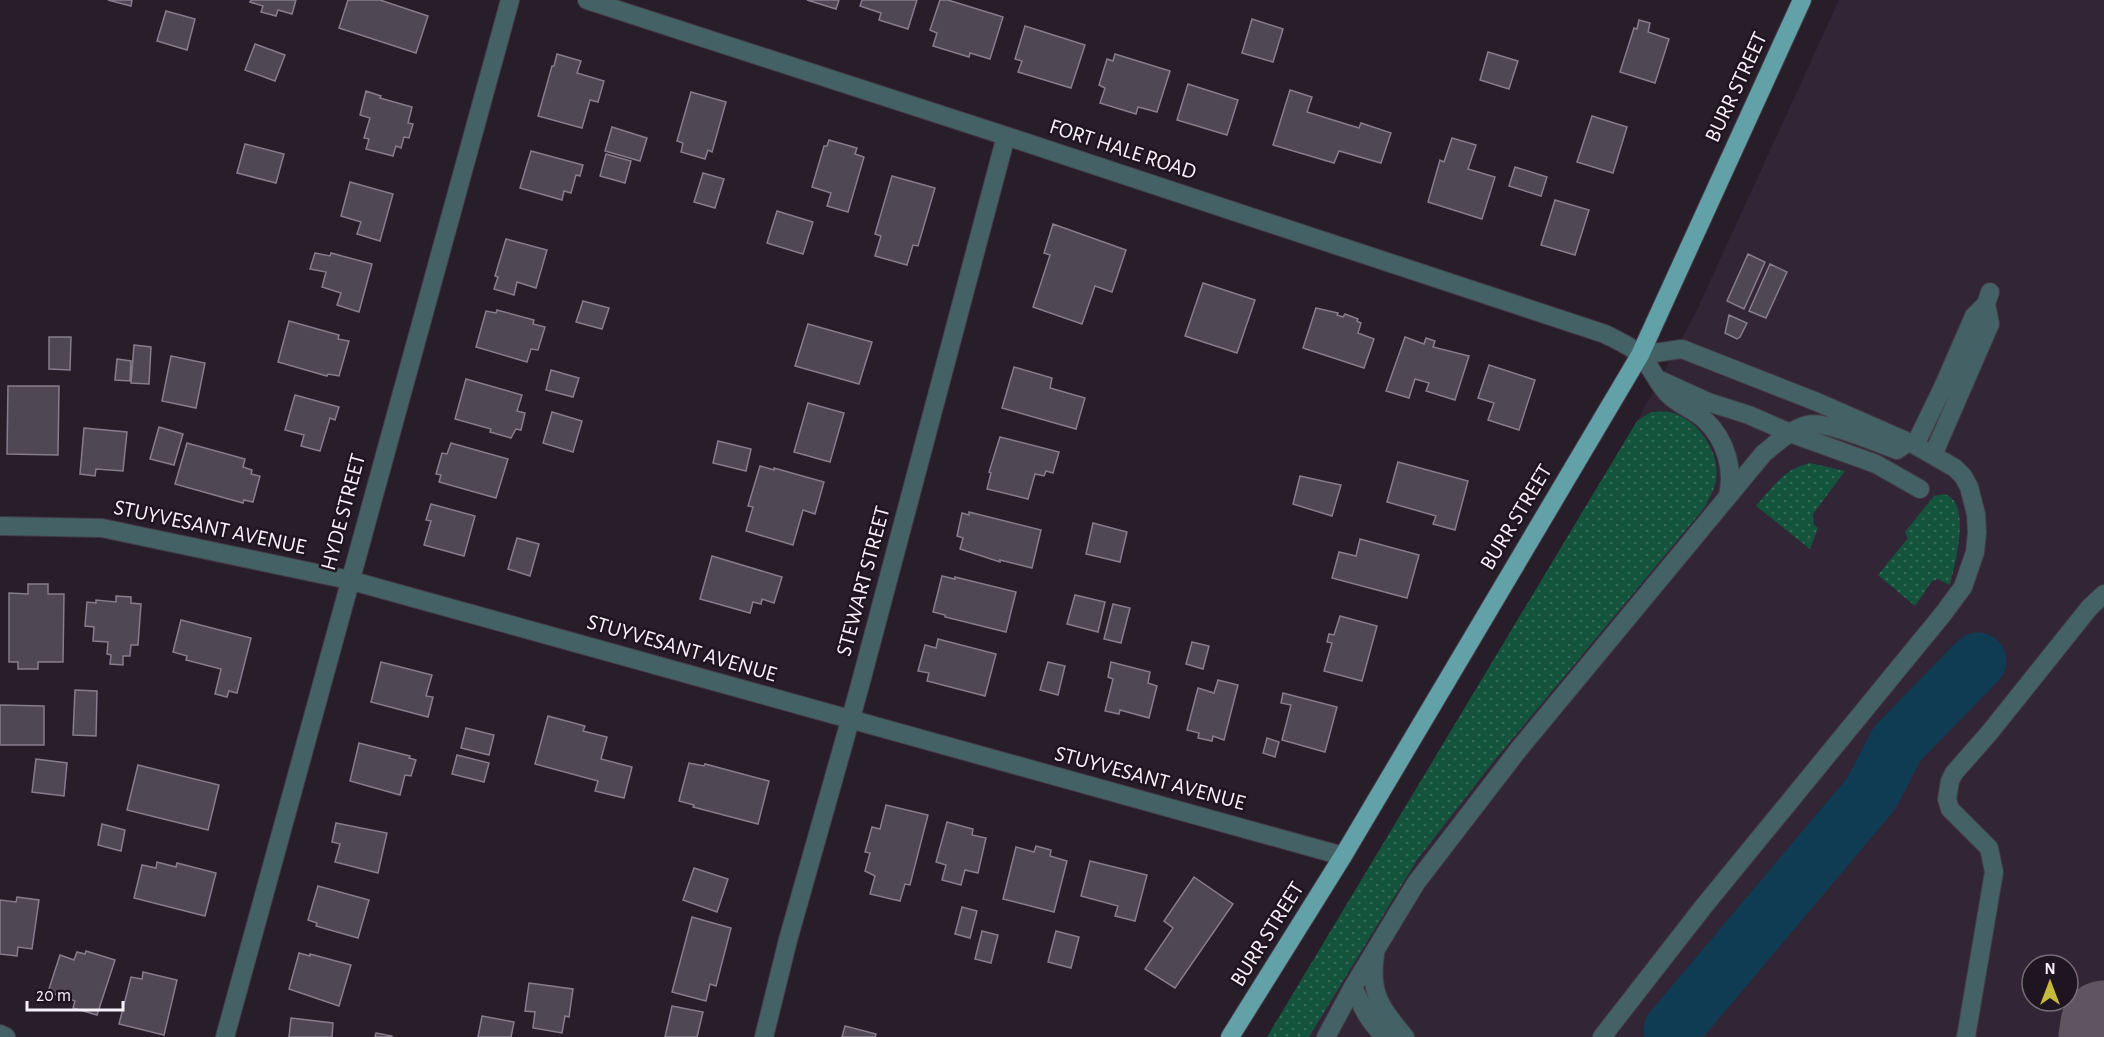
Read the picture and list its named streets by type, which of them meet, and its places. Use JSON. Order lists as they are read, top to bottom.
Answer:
{
  "streets": {
    "main road": ["BURR STREET"],
    "street": [
      "FORT HALE ROAD",
      "HYDE STREET",
      "STUYVESANT AVENUE",
      "STEWART STREET"
    ]
  },
  "crossings": [
    ["BURR STREET", "FORT HALE ROAD"],
    ["BURR STREET", "STUYVESANT AVENUE"],
    ["FORT HALE ROAD", "STEWART STREET"],
    ["HYDE STREET", "STUYVESANT AVENUE"],
    ["STUYVESANT AVENUE", "STEWART STREET"]
  ],
  "scale_bar": "20 m",
  "north": "top"
}
